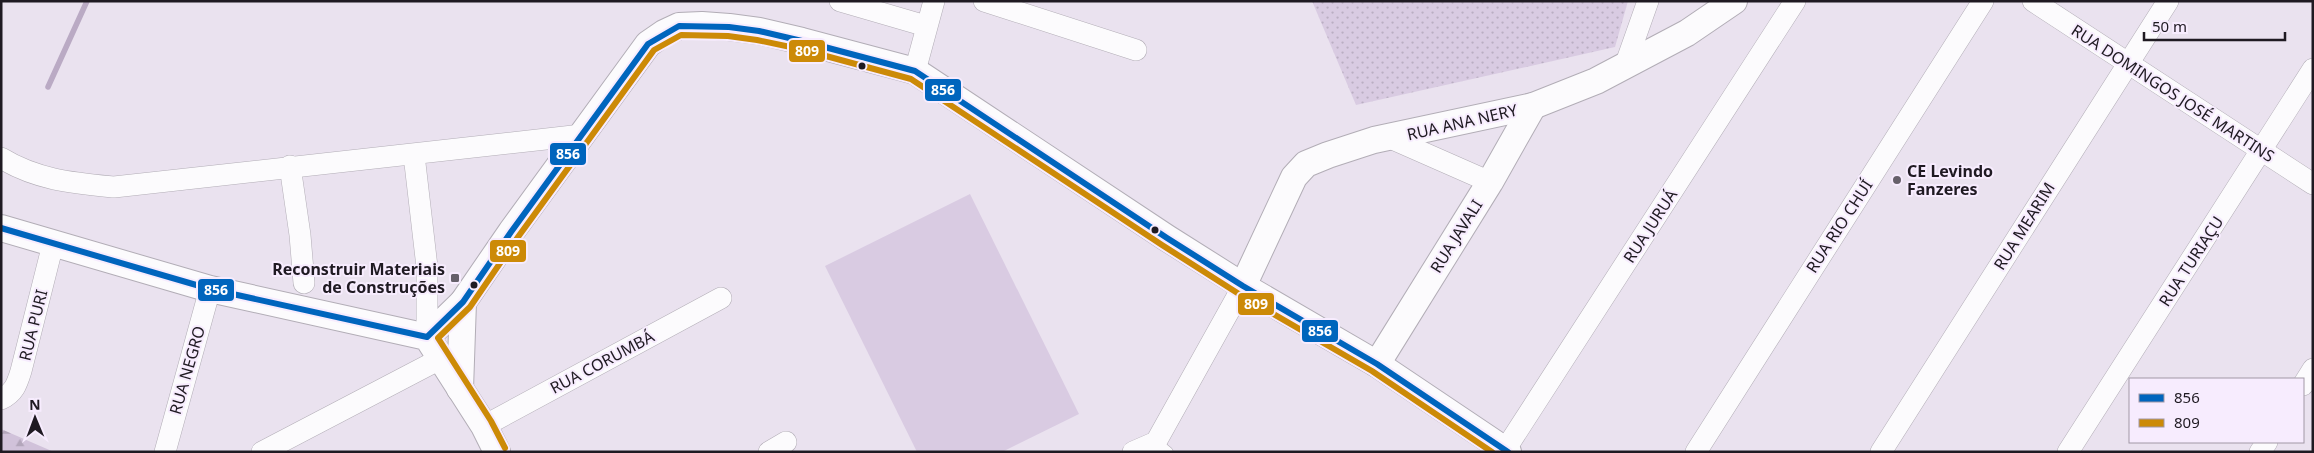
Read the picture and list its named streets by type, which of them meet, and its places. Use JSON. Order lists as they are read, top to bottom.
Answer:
{
  "streets": {
    "street": [
      "RUA DOMINGOS JOSÉ MARTINS",
      "RUA ANA NERY",
      "RUA JURUÁ",
      "RUA RIO CHUÍ",
      "RUA MEARIM",
      "RUA JAVALI",
      "RUA TURIAÇU",
      "RUA PURI",
      "RUA CORUMBÁ",
      "RUA NEGRO"
    ]
  },
  "crossings": [
    ["RUA DOMINGOS JOSÉ MARTINS", "RUA MEARIM"],
    ["RUA DOMINGOS JOSÉ MARTINS", "RUA TURIAÇU"],
    ["RUA ANA NERY", "RUA JAVALI"]
  ],
  "places": {
    "other": ["CE Levindo Fanzeres"],
    "transit": ["Reconstruir Materiais de Construções"]
  },
  "lines": ["transit line 856", "transit line 809"],
  "legend": ["856", "809"],
  "scale_bar": "50 m",
  "north": "top"
}
